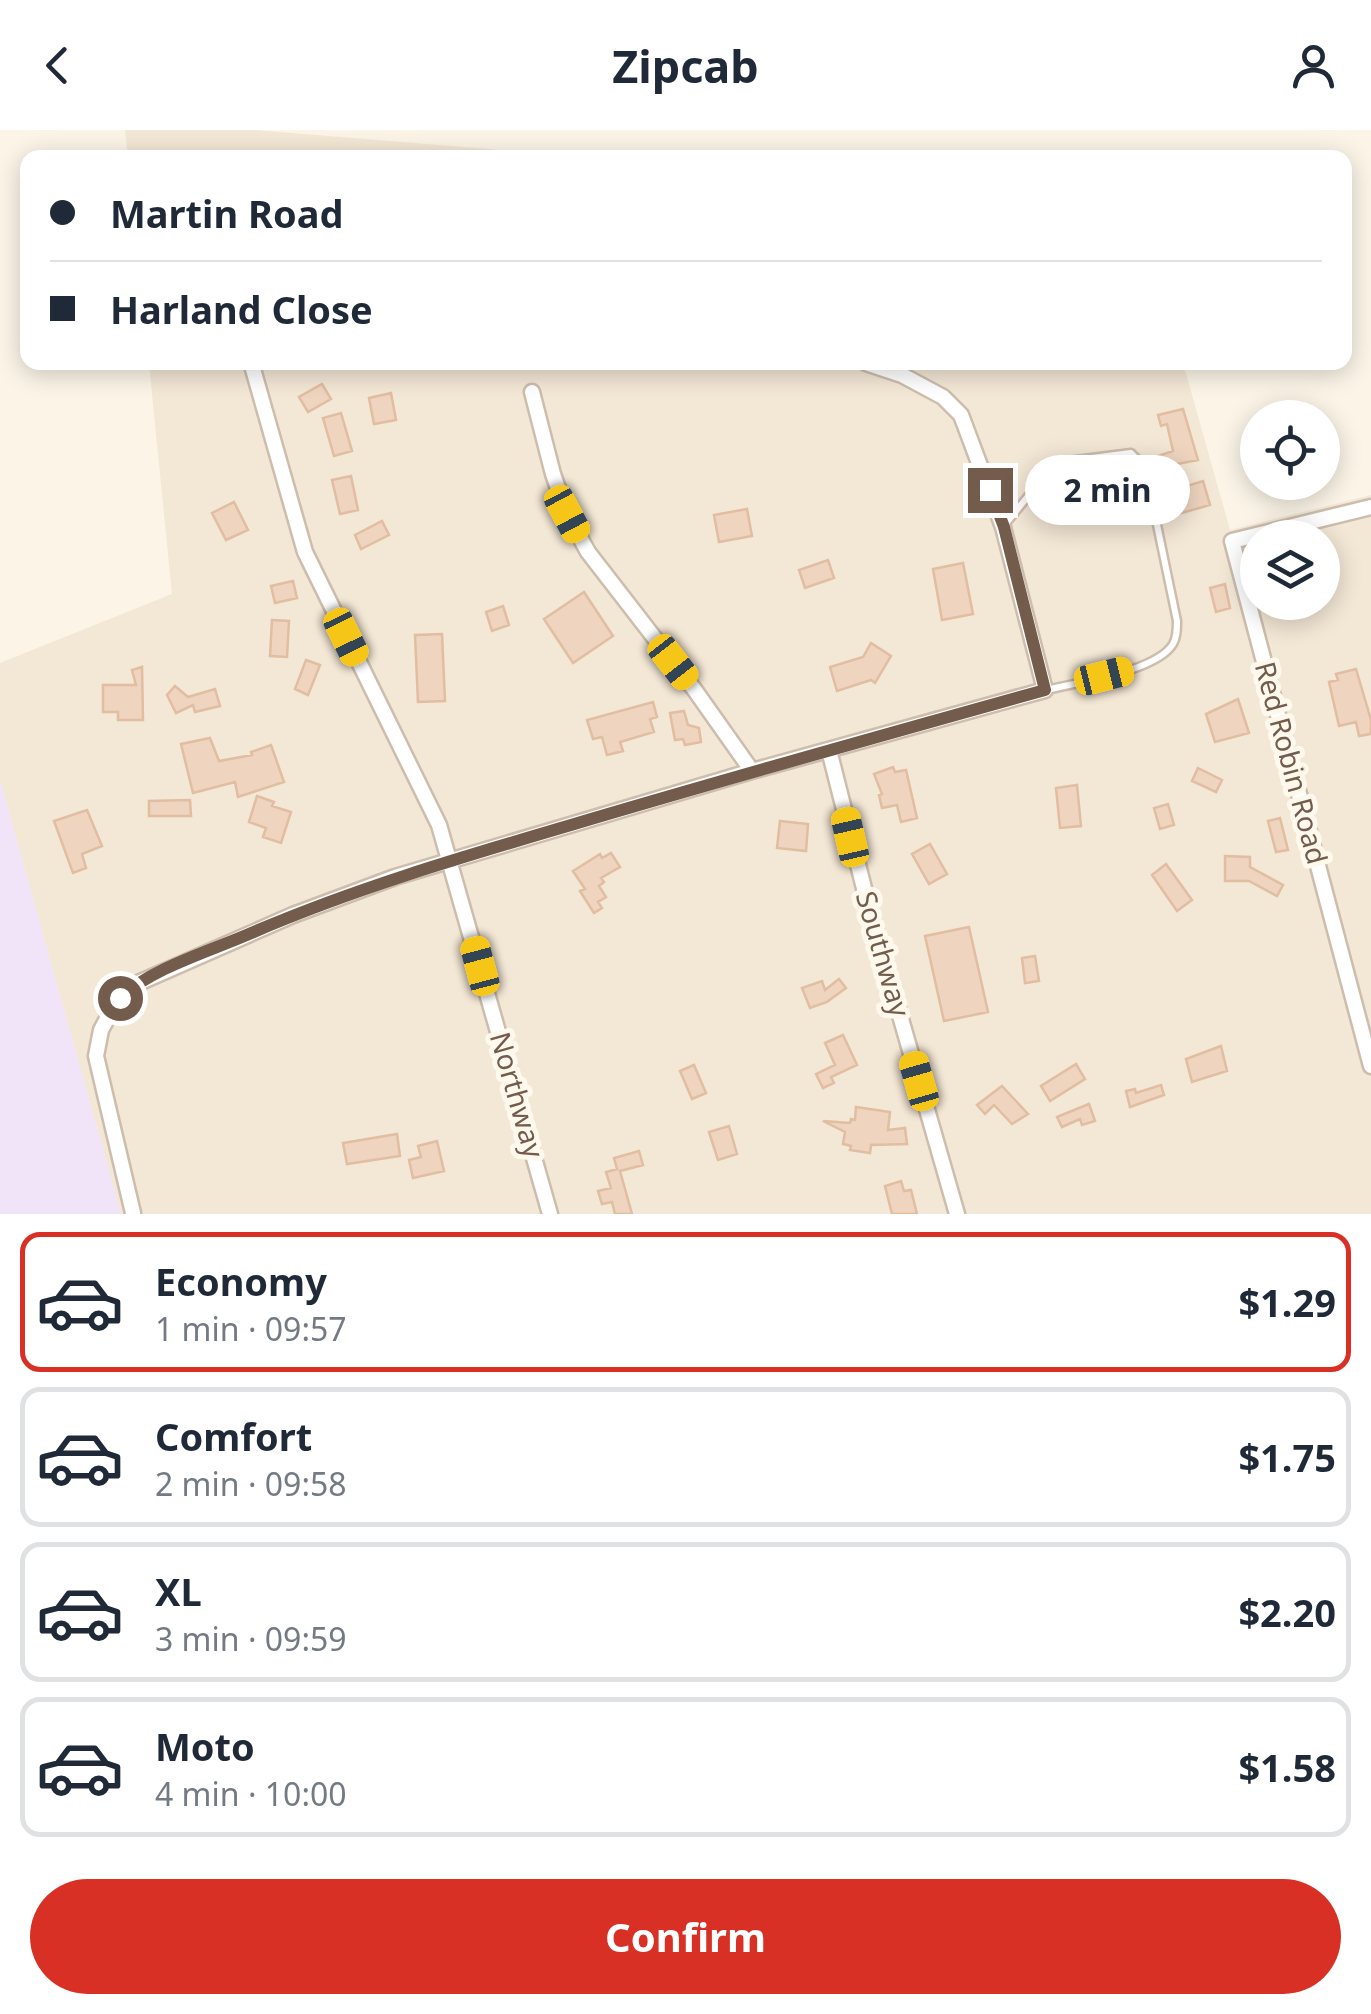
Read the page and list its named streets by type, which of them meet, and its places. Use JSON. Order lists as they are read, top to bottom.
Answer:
{
  "streets": {
    "street": ["Red Robin Road", "Southway", "Northway"]
  },
  "page": {
    "header": "Zipcab",
    "banner": ["Martin Road", "Harland Close"],
    "bubble": "2 min",
    "list": [
      {
        "name": "Economy",
        "note": "1 min · 09:57",
        "value": "$1.29"
      },
      {
        "name": "Comfort",
        "note": "2 min · 09:58",
        "value": "$1.75"
      },
      {
        "name": "XL",
        "note": "3 min · 09:59",
        "value": "$2.20"
      },
      {
        "name": "Moto",
        "note": "4 min · 10:00",
        "value": "$1.58"
      }
    ],
    "buttons": "Confirm"
  }
}
